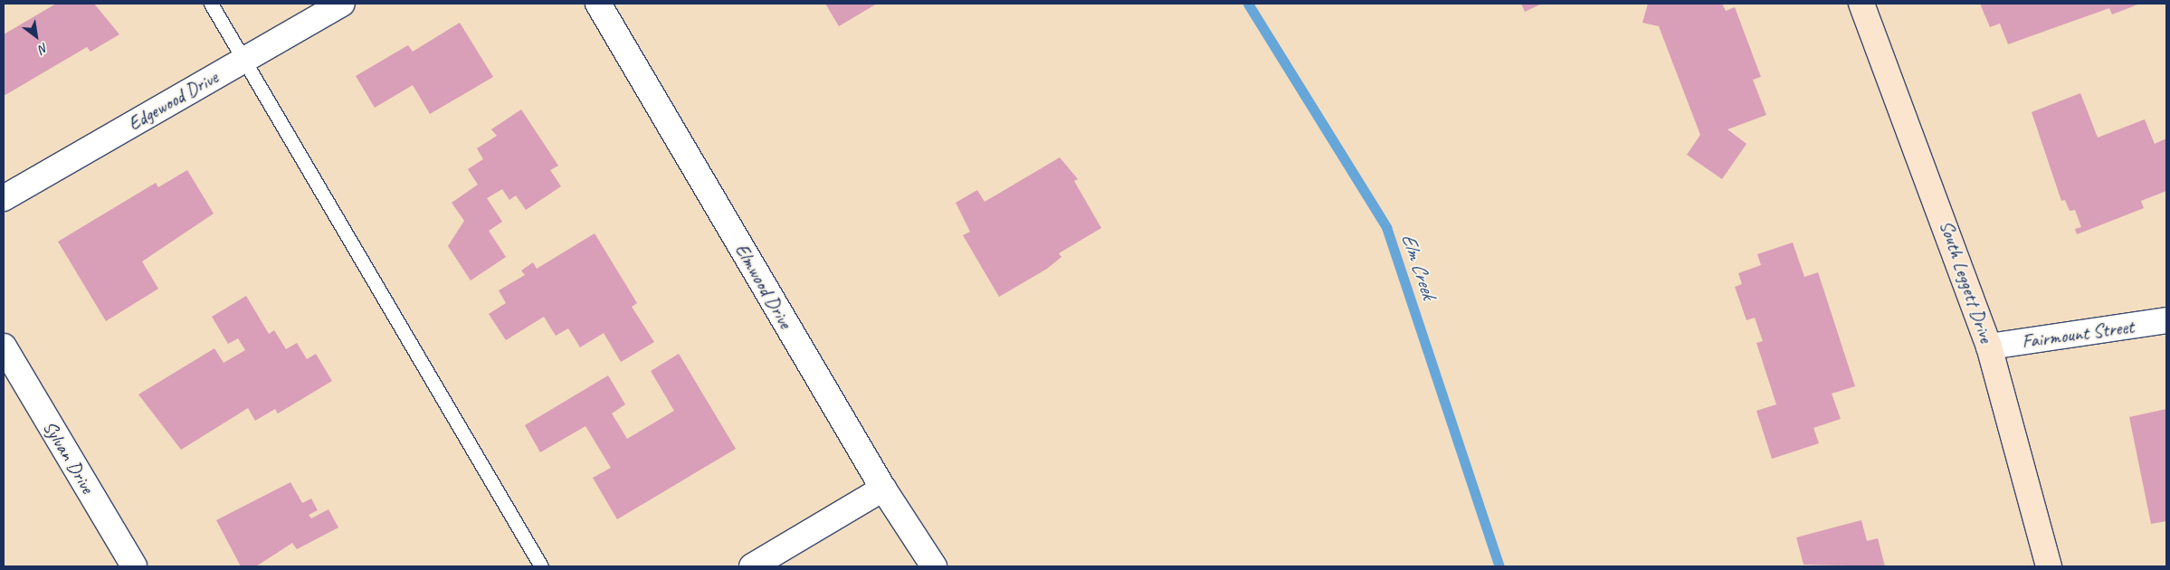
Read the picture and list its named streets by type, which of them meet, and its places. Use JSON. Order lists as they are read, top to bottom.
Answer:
{
  "streets": {
    "street": [
      "Edgewood Drive",
      "South Leggett Drive",
      "Elmwood Drive",
      "Fairmount Street",
      "Sylvan Drive"
    ]
  },
  "crossings": [
    ["South Leggett Drive", "Fairmount Street"]
  ],
  "water": ["Elm Creek"],
  "north": "bottom right"
}
